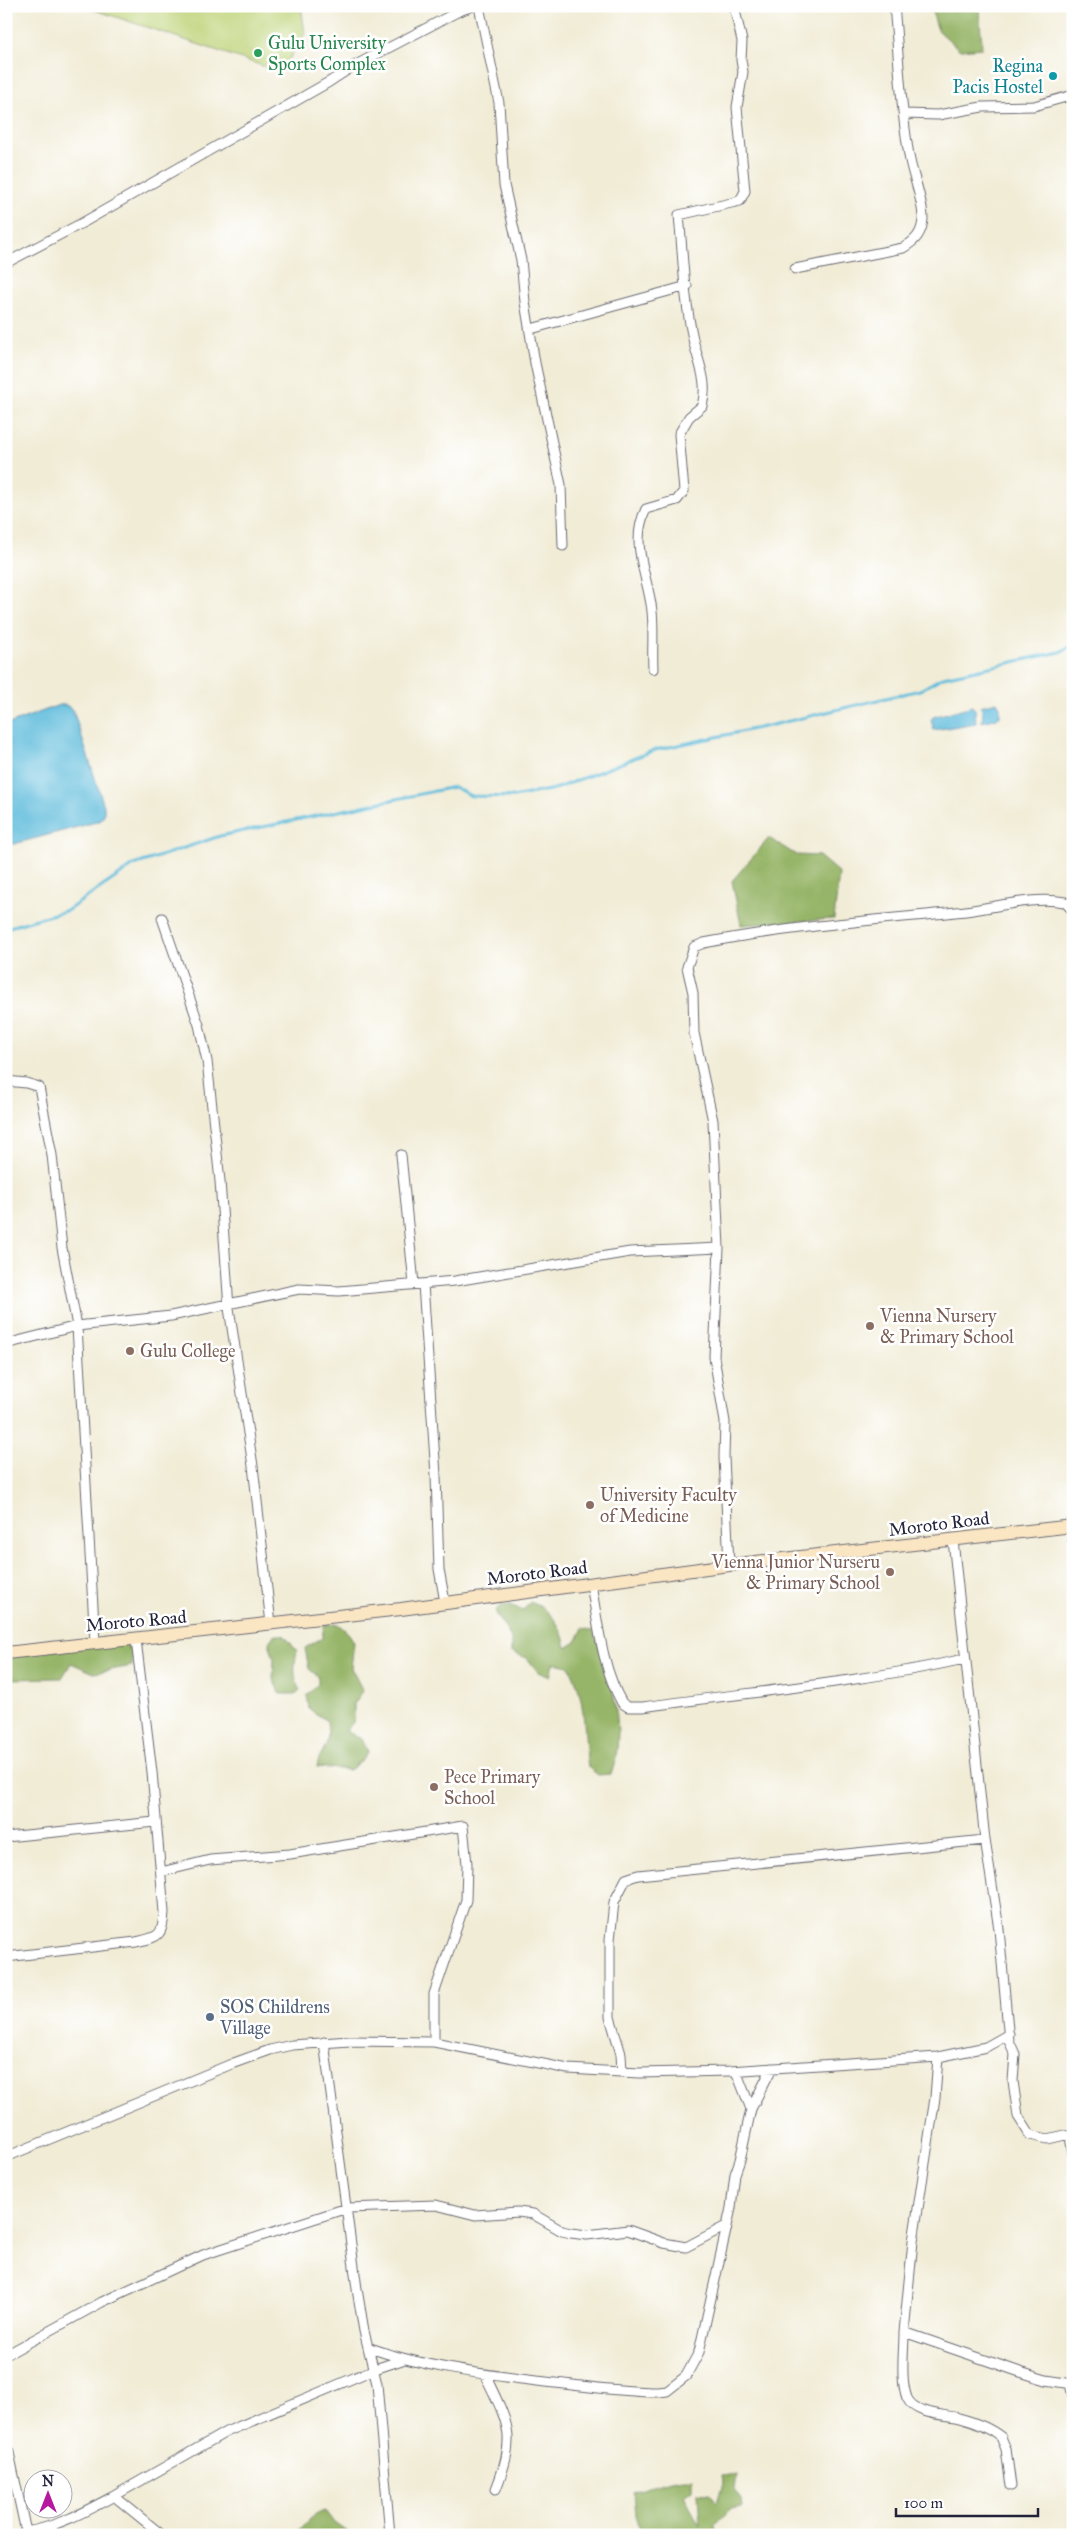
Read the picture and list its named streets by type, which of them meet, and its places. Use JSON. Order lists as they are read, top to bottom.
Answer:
{
  "streets": {
    "main road": ["Moroto Road"]
  },
  "places": [
    "Gulu University Sports Complex",
    "Regina Pacis Hostel",
    "Vienna Nursery & Primary School",
    "Gulu College",
    "University Faculty of Medicine",
    "Vienna Junior Nurseru & Primary School",
    "Pece Primary School",
    "SOS Childrens Village"
  ],
  "scale_bar": "100 m",
  "north": "top"
}
